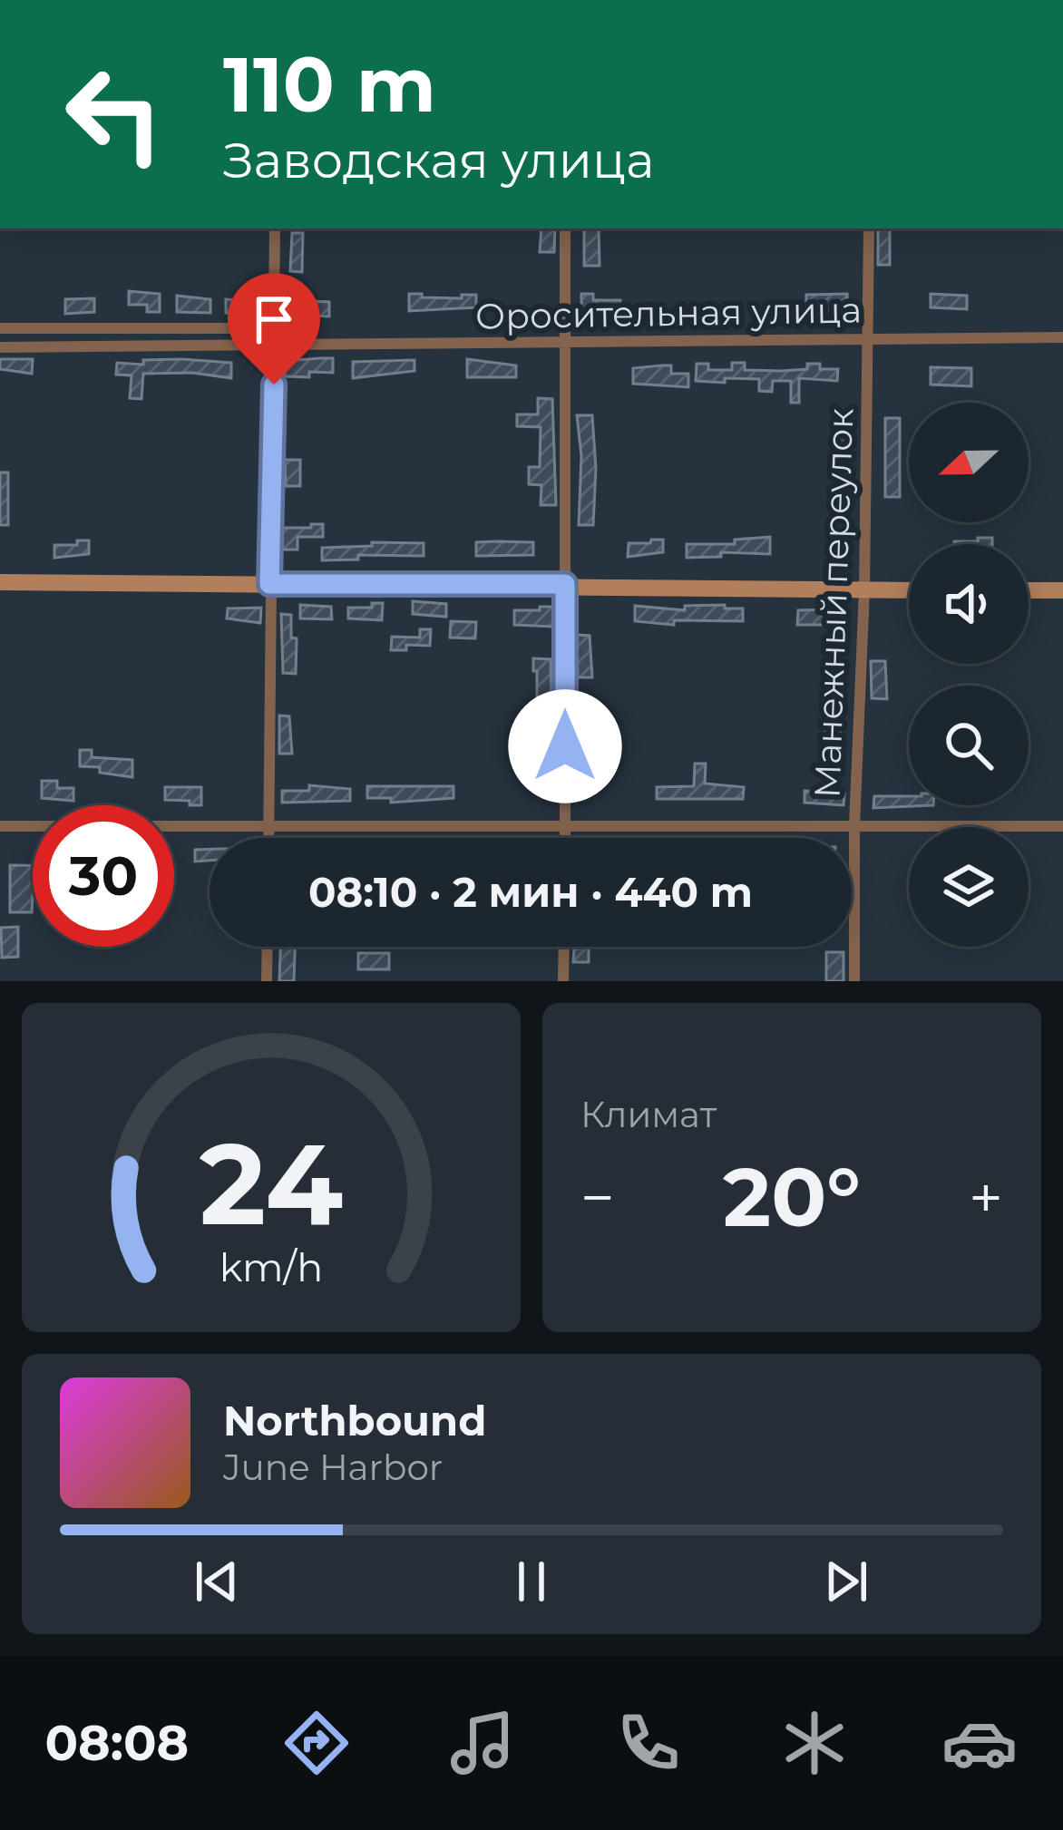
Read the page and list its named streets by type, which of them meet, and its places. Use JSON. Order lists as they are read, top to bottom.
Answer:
{
  "streets": {
    "street": ["Оросительная улица", "Манежный переулок"]
  },
  "crossings": [
    ["Оросительная улица", "Манежный переулок"]
  ],
  "north": "left",
  "page": {
    "turn": ["110 m", "Заводская улица"],
    "limit": "30",
    "trip": "08:10 · 2 мин · 440 m",
    "tile": "Климат",
    "heat": ["−", "20°", "+"],
    "song": ["Northbound", "June Harbor"],
    "tabs": "08:08",
    "gauge": ["24", "km/h"]
  }
}
